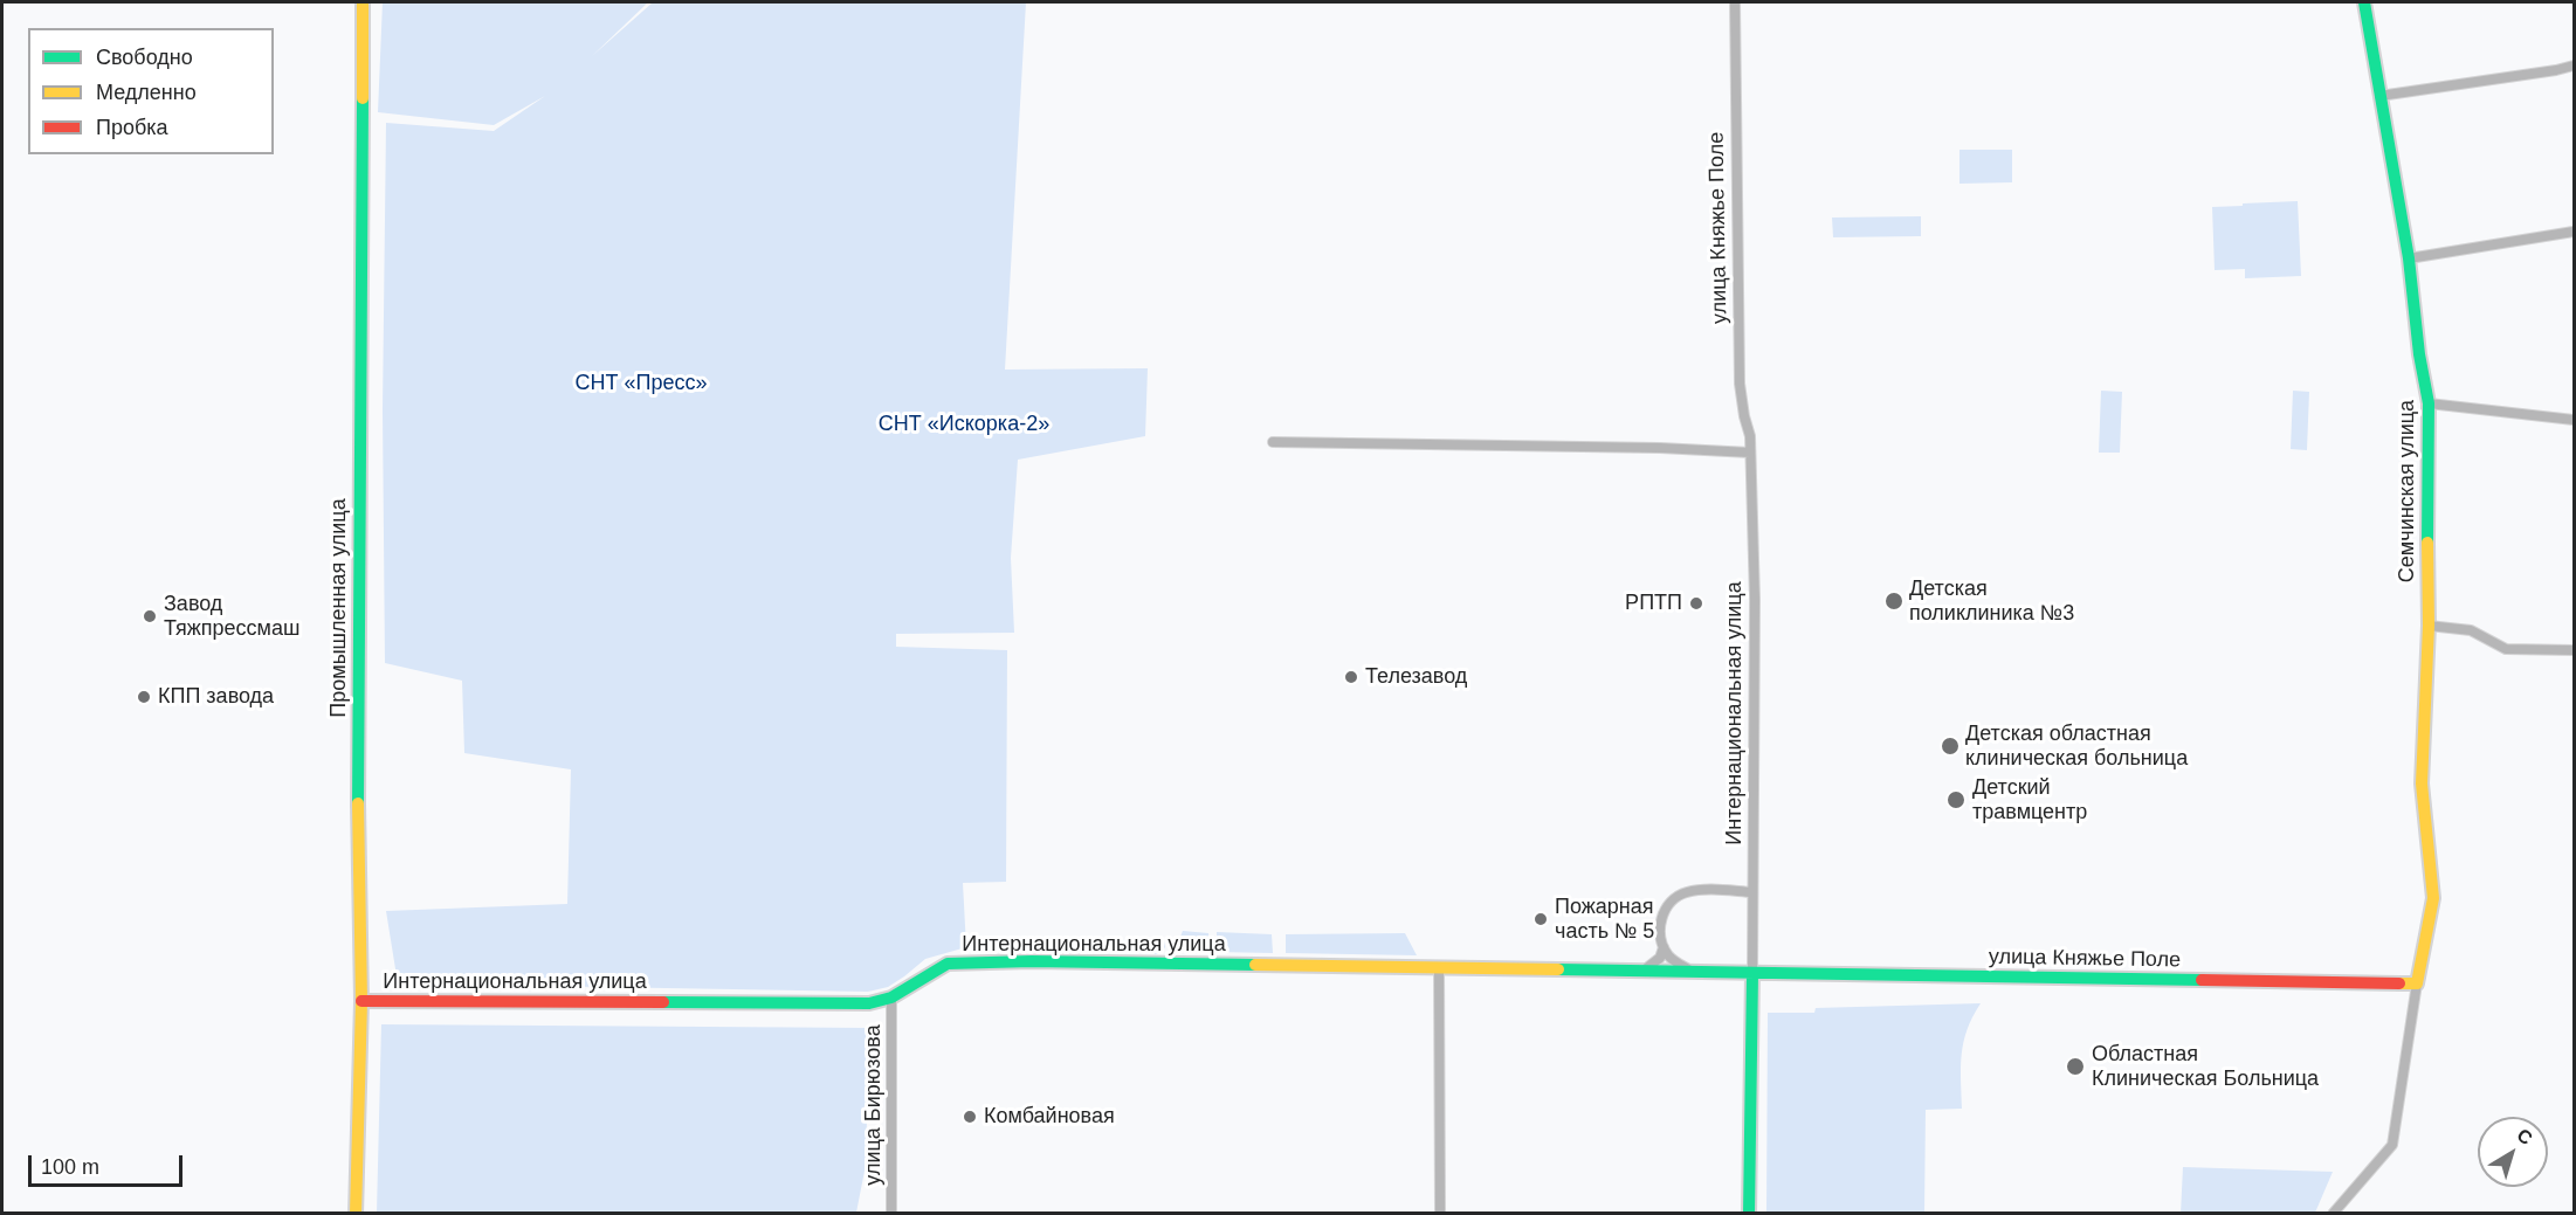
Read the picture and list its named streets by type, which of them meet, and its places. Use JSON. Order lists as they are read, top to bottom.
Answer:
{
  "streets": {
    "street": [
      "улица Княжье Поле",
      "Семчинская улица",
      "Промышленная улица",
      "Интернациональная улица",
      "улица Бирюзова"
    ]
  },
  "crossings": [
    ["улица Княжье Поле", "Семчинская улица"],
    ["улица Княжье Поле", "Интернациональная улица"],
    ["Промышленная улица", "Интернациональная улица"],
    ["Интернациональная улица", "улица Бирюзова"]
  ],
  "parks": ["СНТ «Пресс»", "СНТ «Искорка-2»"],
  "places": [
    "Детская поликлиника №3",
    "РПТП",
    "Завод Тяжпрессмаш",
    "Телезавод",
    "КПП завода",
    "Детская областная клиническая больница",
    "Детский травмцентр",
    "Пожарная часть № 5",
    "Областная Клиническая Больница",
    "Комбайновая"
  ],
  "legend": ["Свободно", "Медленно", "Пробка"],
  "scale_bar": "100 m",
  "north": "top right"
}
